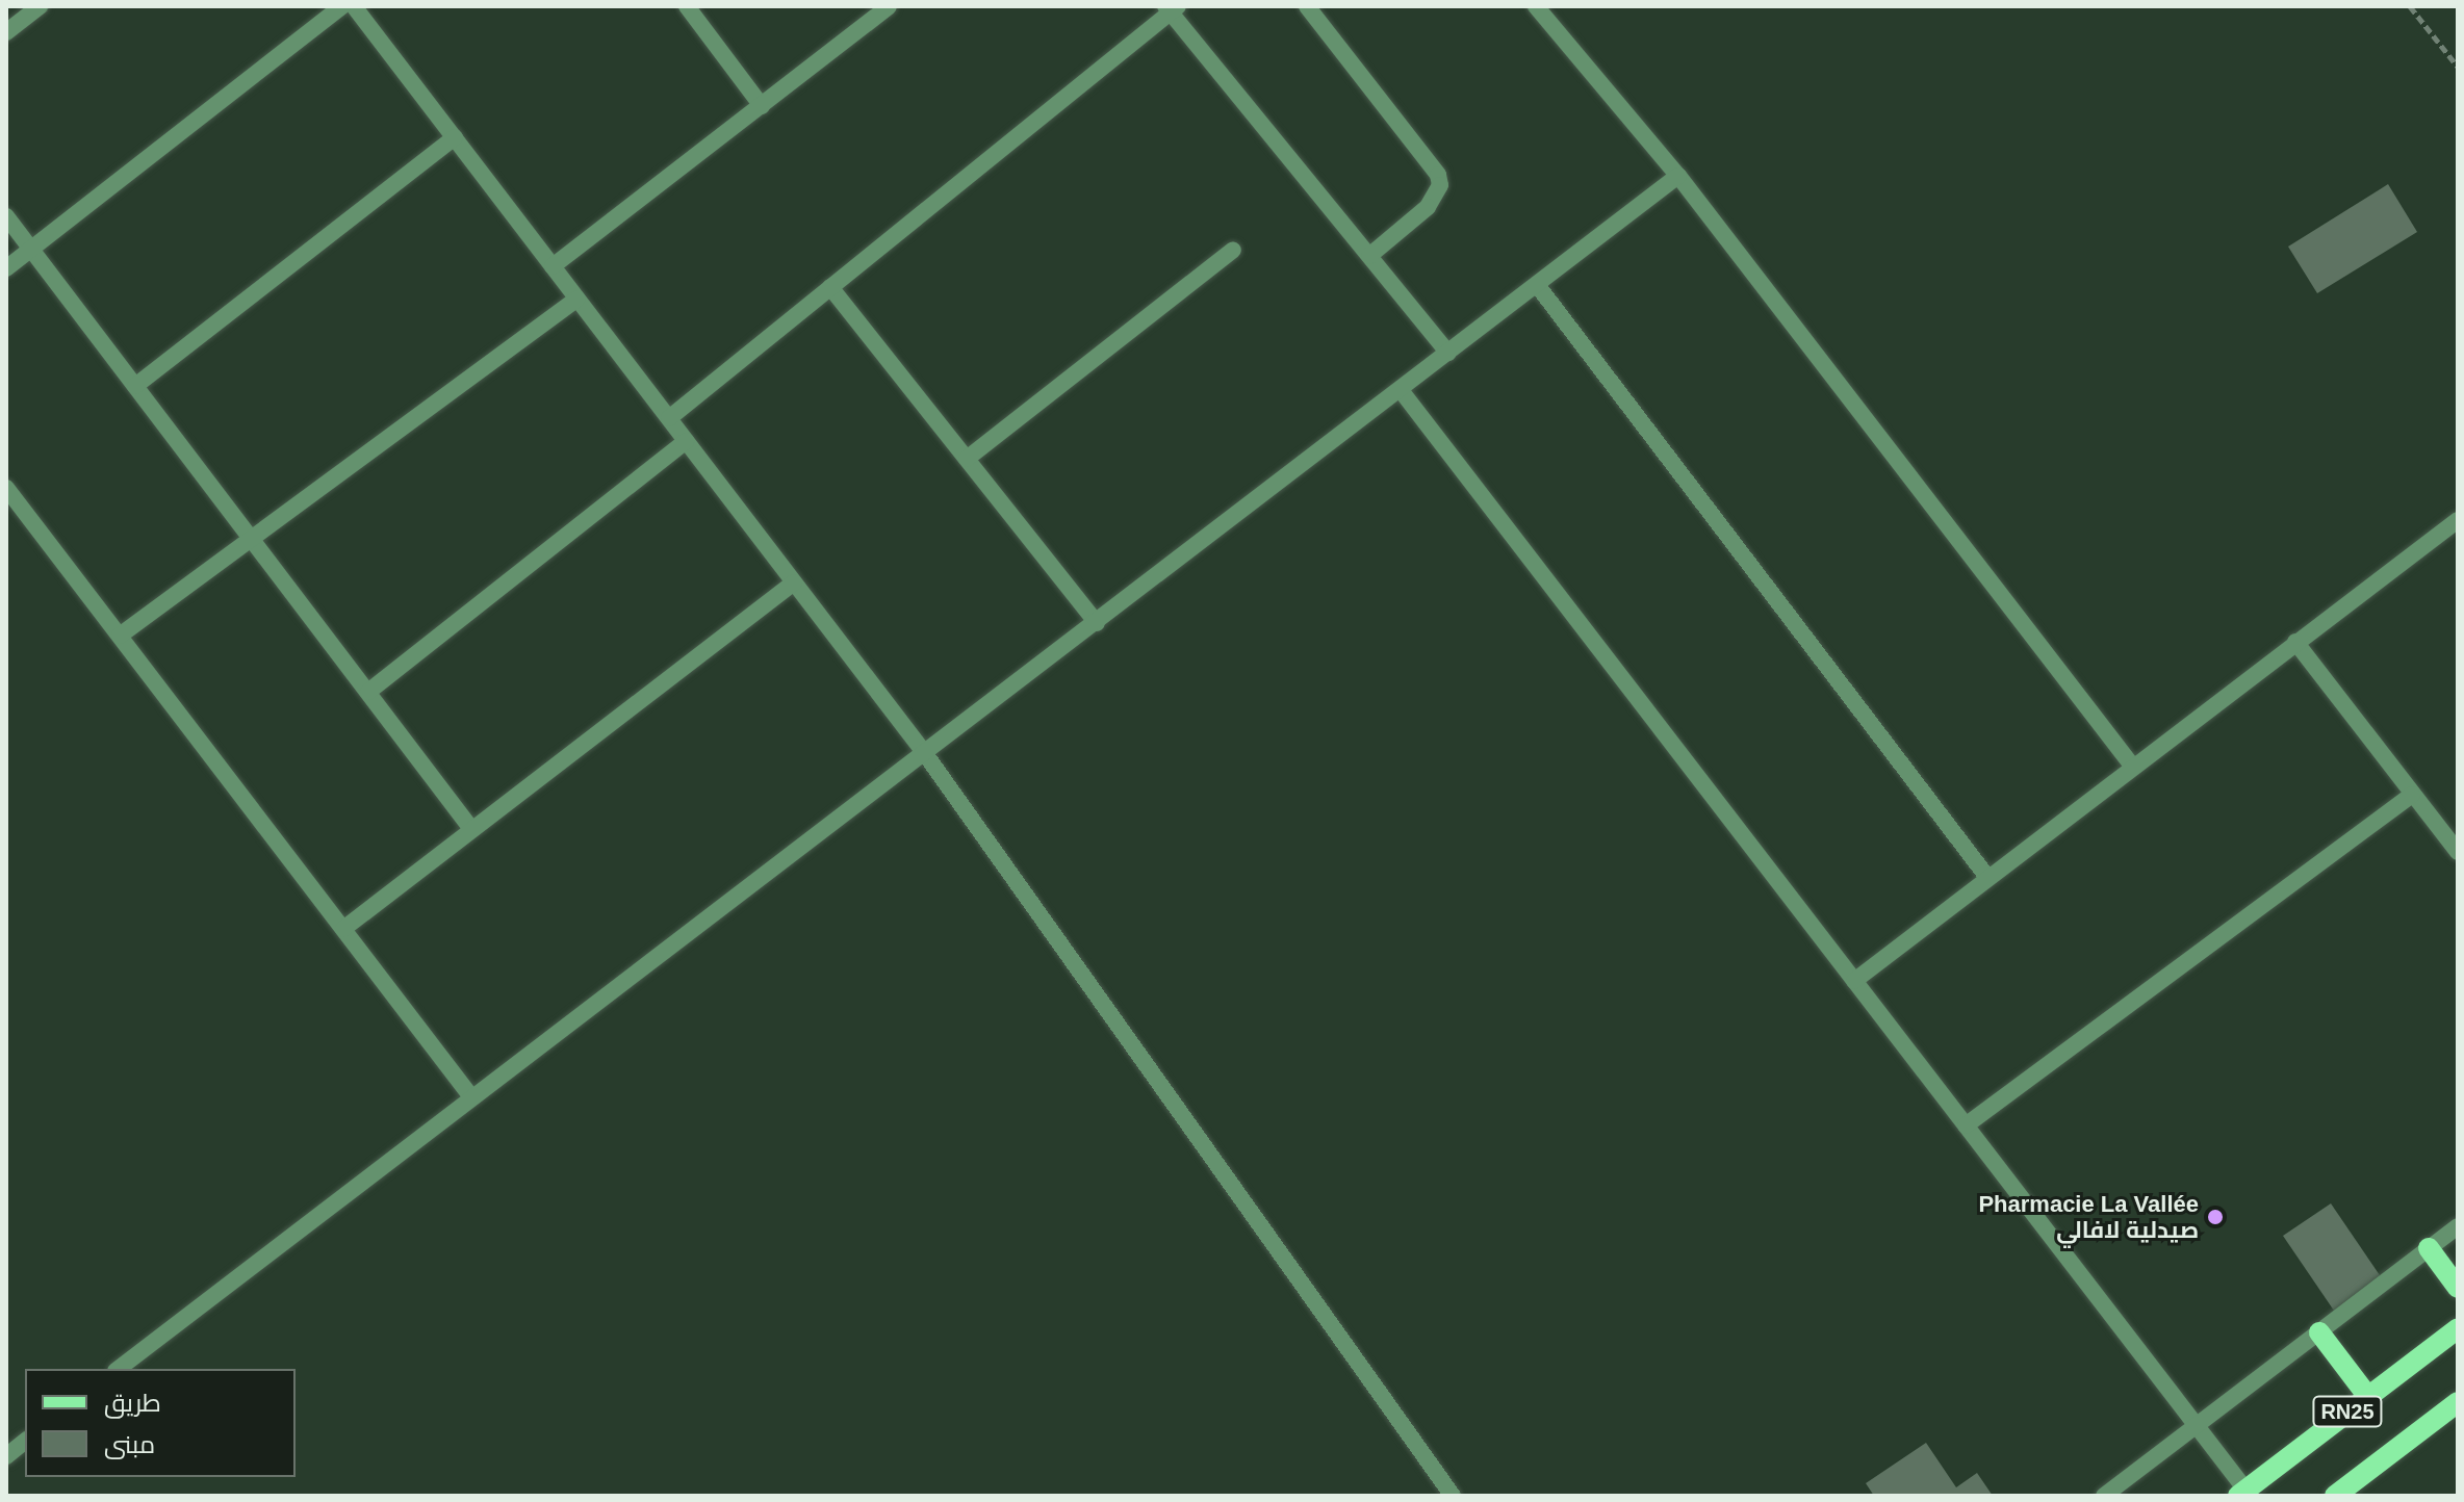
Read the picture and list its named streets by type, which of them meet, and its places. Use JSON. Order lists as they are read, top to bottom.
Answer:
{
  "streets": {
    "main road": ["RN25"]
  },
  "places": ["Pharmacie La Vallée صيدلية لافالي"],
  "legend": ["طريق", "مبنى"]
}
